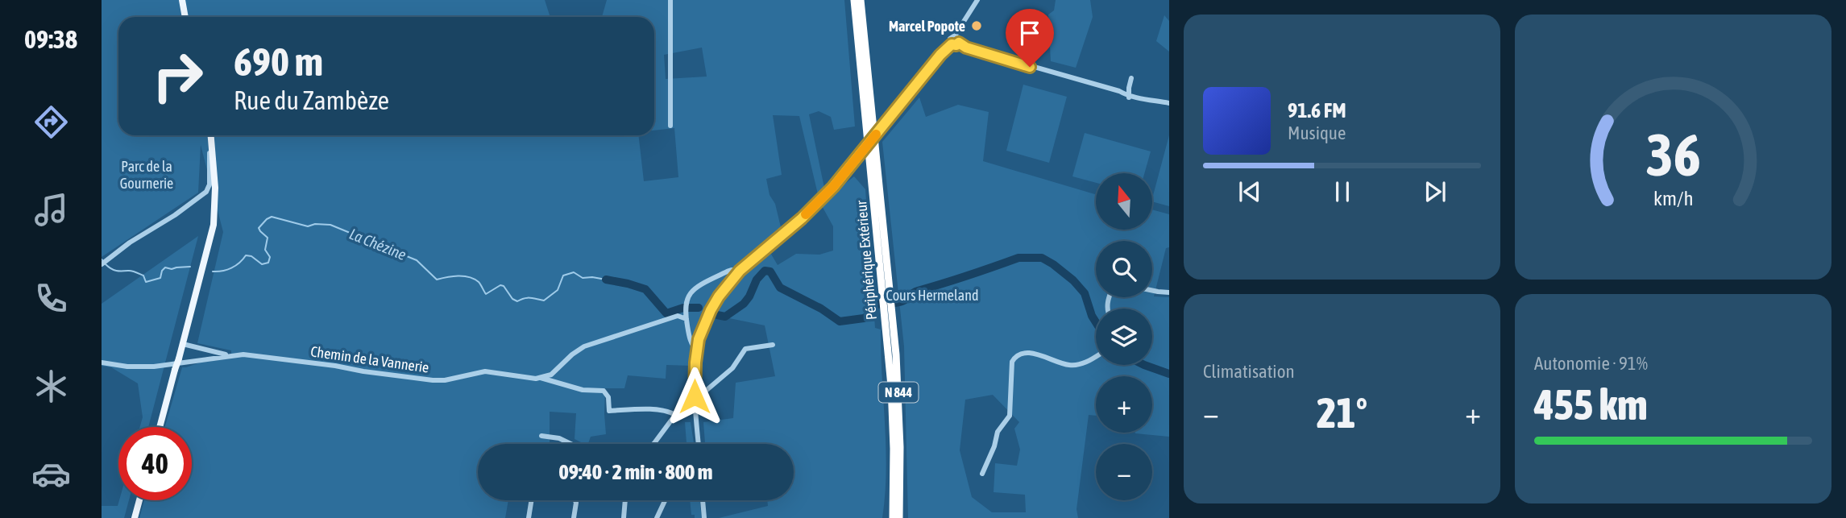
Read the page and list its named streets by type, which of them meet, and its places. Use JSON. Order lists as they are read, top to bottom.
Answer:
{
  "streets": {
    "highway": ["Périphérique Extérieur", "N 844"],
    "street": ["Chemin de la Vannerie"]
  },
  "crossings": [
    ["Périphérique Extérieur", "N 844"]
  ],
  "water": ["La Chézine"],
  "parks": ["Parc de la Gournerie", "Cours Hermeland"],
  "places": ["Marcel Popote"],
  "north": "top",
  "page": {
    "tabs": "09:38",
    "turn": ["690 m", "Rue du Zambèze"],
    "song": ["91.6 FM", "Musique"],
    "map_buttons": ["+", "−"],
    "tile": [
      "Climatisation",
      ["Autonomie · 91%", "455 km"]
    ],
    "heat": ["−", "21°", "+"],
    "limit": "40",
    "trip": "09:40 · 2 min · 800 m",
    "gauge": ["36", "km/h"]
  }
}
